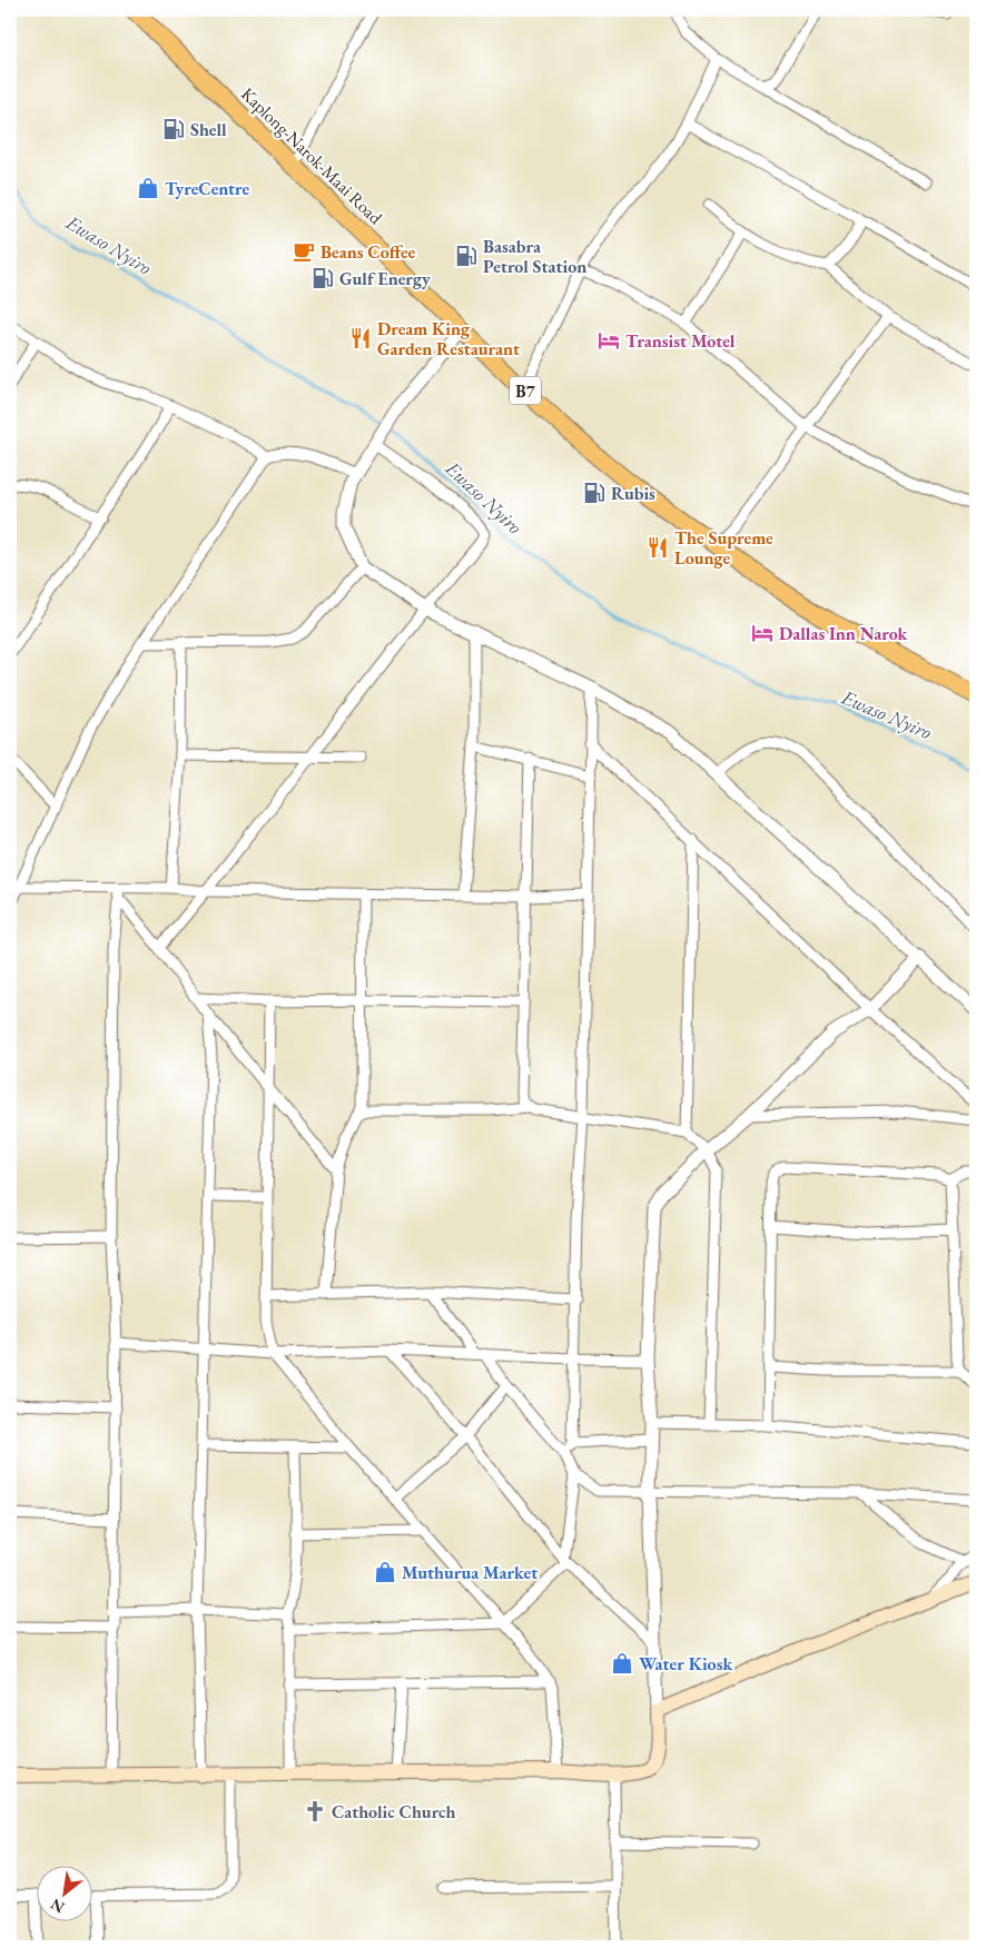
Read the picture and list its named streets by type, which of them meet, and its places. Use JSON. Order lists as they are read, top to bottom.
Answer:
{
  "streets": {
    "highway": ["Kaplong-Narok-Maai Road", "B7"]
  },
  "water": ["Ewaso Nyiro"],
  "places": {
    "fuel station": [
      "Shell",
      "Basabra Petrol Station",
      "Gulf Energy",
      "Rubis"
    ],
    "shop": ["TyreCentre", "Muthurua Market", "Water Kiosk"],
    "cafe": ["Beans Coffee"],
    "restaurant": ["Dream King Garden Restaurant", "The Supreme Lounge"],
    "hotel": ["Transist Motel", "Dallas Inn Narok"],
    "church": ["Catholic Church"]
  },
  "north": "bottom left"
}
